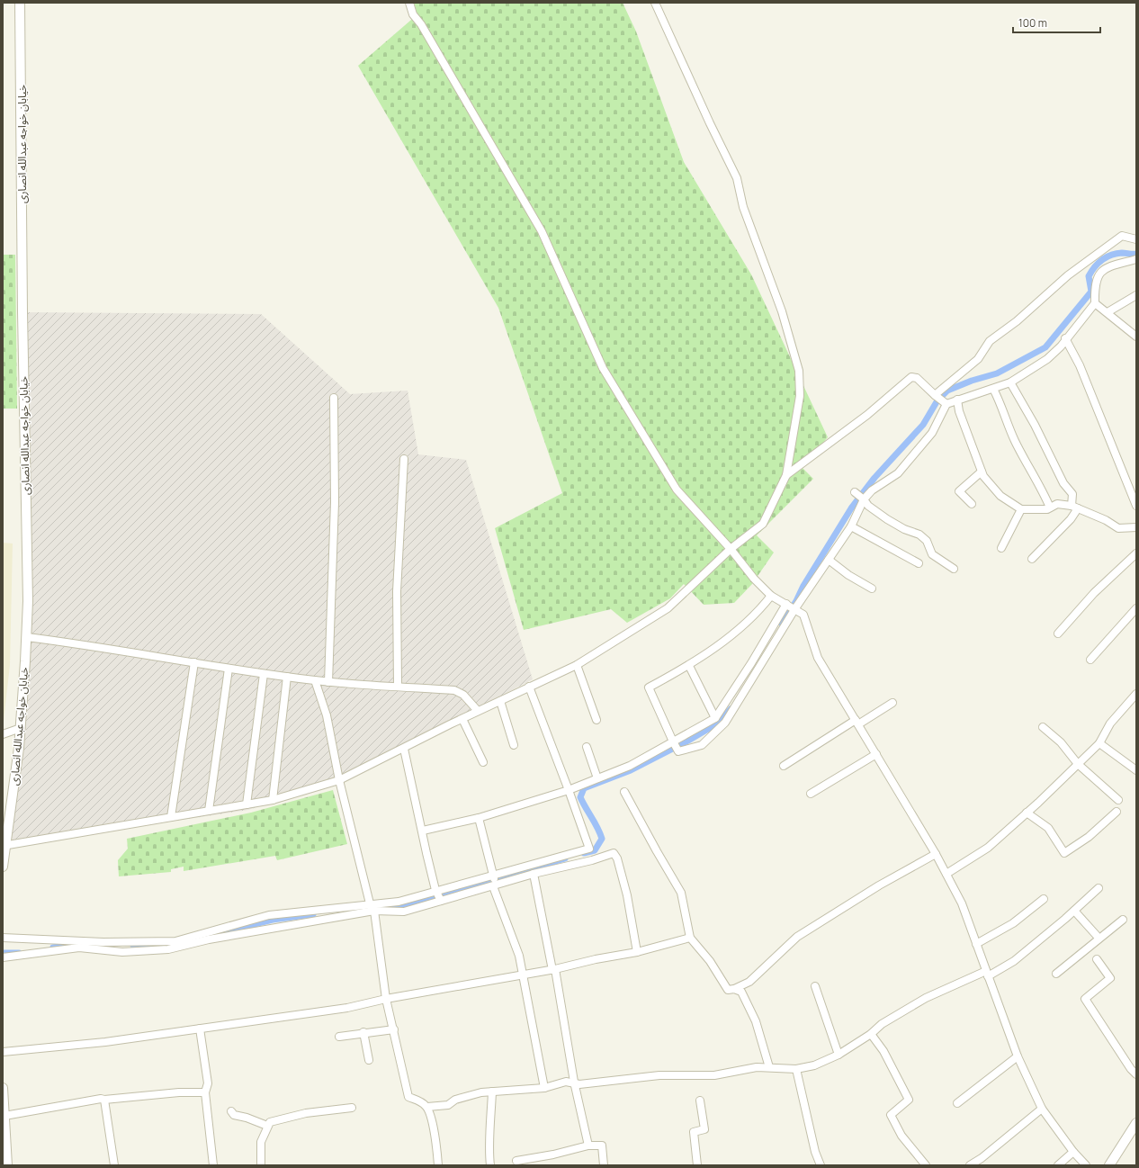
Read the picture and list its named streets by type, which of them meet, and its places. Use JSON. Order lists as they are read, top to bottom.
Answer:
{
  "streets": {
    "street": ["خیابان خواجه عبدالله انصاری"]
  },
  "scale_bar": "100 m"
}
